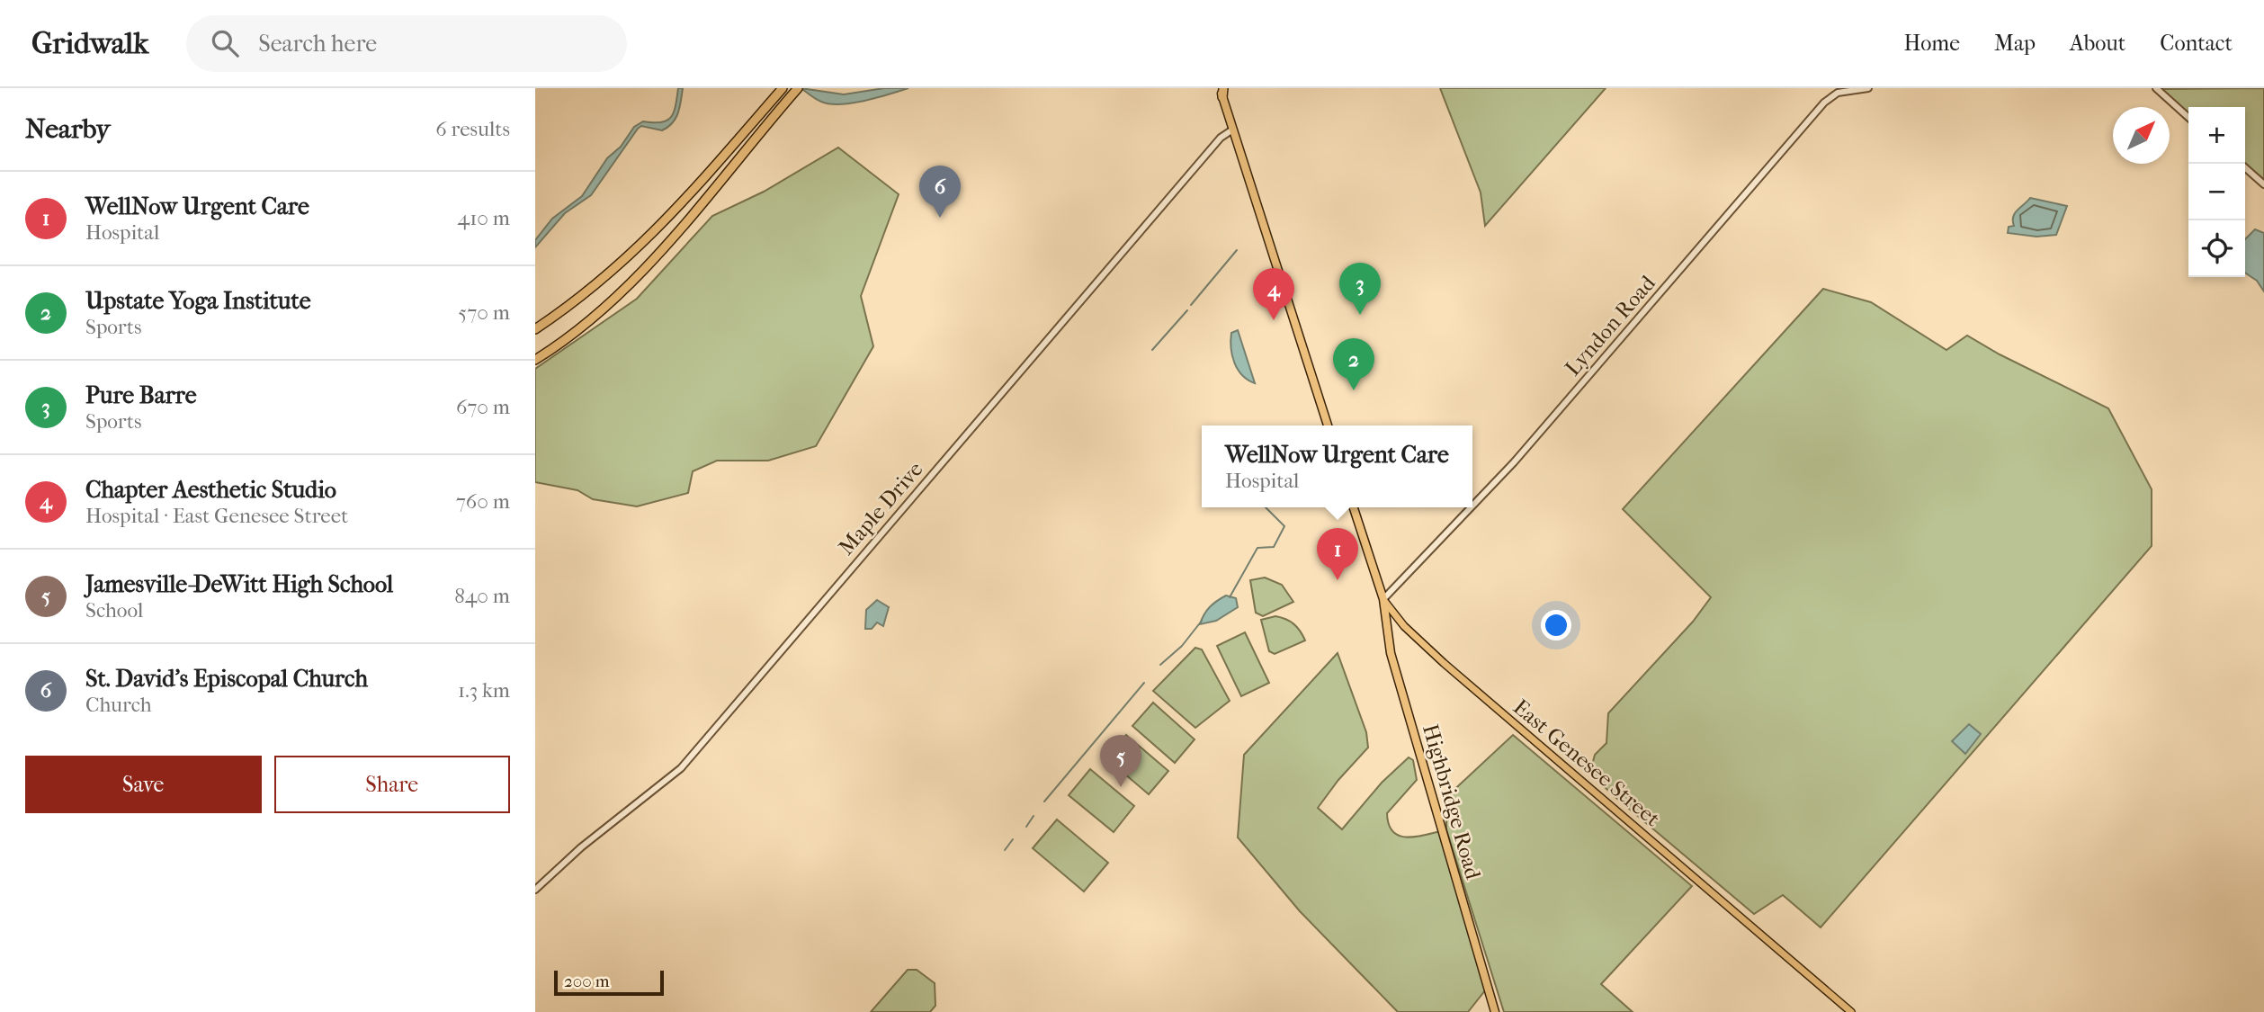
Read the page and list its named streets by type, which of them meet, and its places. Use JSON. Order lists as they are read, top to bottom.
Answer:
{
  "streets": {
    "highway": ["East Genesee Street", "Highbridge Road"],
    "street": ["Lyndon Road", "Maple Drive"]
  },
  "crossings": [
    ["Lyndon Road", "East Genesee Street"],
    ["Lyndon Road", "Highbridge Road"],
    ["East Genesee Street", "Highbridge Road"]
  ],
  "scale_bar": "200 m",
  "north": "top right",
  "page": {
    "header": "Gridwalk",
    "search": "Search here",
    "nav": [
      "Home",
      "Map",
      "About",
      "Contact"
    ],
    "heading": ["Nearby", "6 results"],
    "map_buttons": ["+", "−"],
    "pins": [
      "6",
      "3",
      "4",
      "2",
      "1",
      "5"
    ],
    "list": [
      {
        "mark": "1",
        "name": "WellNow Urgent Care",
        "note": "Hospital",
        "value": "410 m"
      },
      {
        "mark": "2",
        "name": "Upstate Yoga Institute",
        "note": "Sports",
        "value": "570 m"
      },
      {
        "mark": "3",
        "name": "Pure Barre",
        "note": "Sports",
        "value": "670 m"
      },
      {
        "mark": "4",
        "name": "Chapter Aesthetic Studio",
        "note": "Hospital · East Genesee Street",
        "value": "760 m"
      },
      {
        "mark": "5",
        "name": "Jamesville-DeWitt High School",
        "note": "School",
        "value": "840 m"
      },
      {
        "mark": "6",
        "name": "St. David's Episcopal Church",
        "note": "Church",
        "value": "1.3 km"
      }
    ],
    "popup": ["WellNow Urgent Care", "Hospital"],
    "buttons": ["Save", "Share"],
    "scale": "200 m"
  }
}
